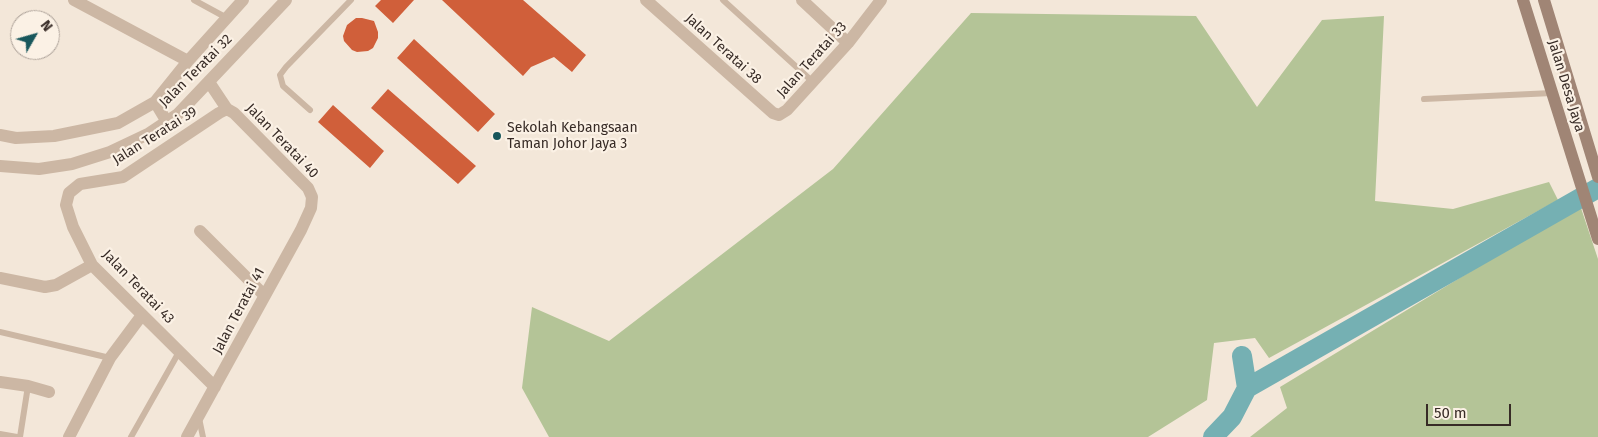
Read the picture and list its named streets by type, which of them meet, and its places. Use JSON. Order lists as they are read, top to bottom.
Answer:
{
  "streets": {
    "main road": ["Jalan Desa Jaya"],
    "street": [
      "Jalan Teratai 38",
      "Jalan Teratai 33",
      "Jalan Teratai 32",
      "Jalan Teratai 39",
      "Jalan Teratai 40",
      "Jalan Teratai 43",
      "Jalan Teratai 41"
    ]
  },
  "crossings": [
    ["Jalan Teratai 38", "Jalan Teratai 33"],
    ["Jalan Teratai 32", "Jalan Teratai 40"],
    ["Jalan Teratai 39", "Jalan Teratai 40"],
    ["Jalan Teratai 39", "Jalan Teratai 43"],
    ["Jalan Teratai 40", "Jalan Teratai 41"],
    ["Jalan Teratai 43", "Jalan Teratai 41"]
  ],
  "places": ["Sekolah Kebangsaan Taman Johor Jaya 3"],
  "scale_bar": "50 m",
  "north": "top right"
}
